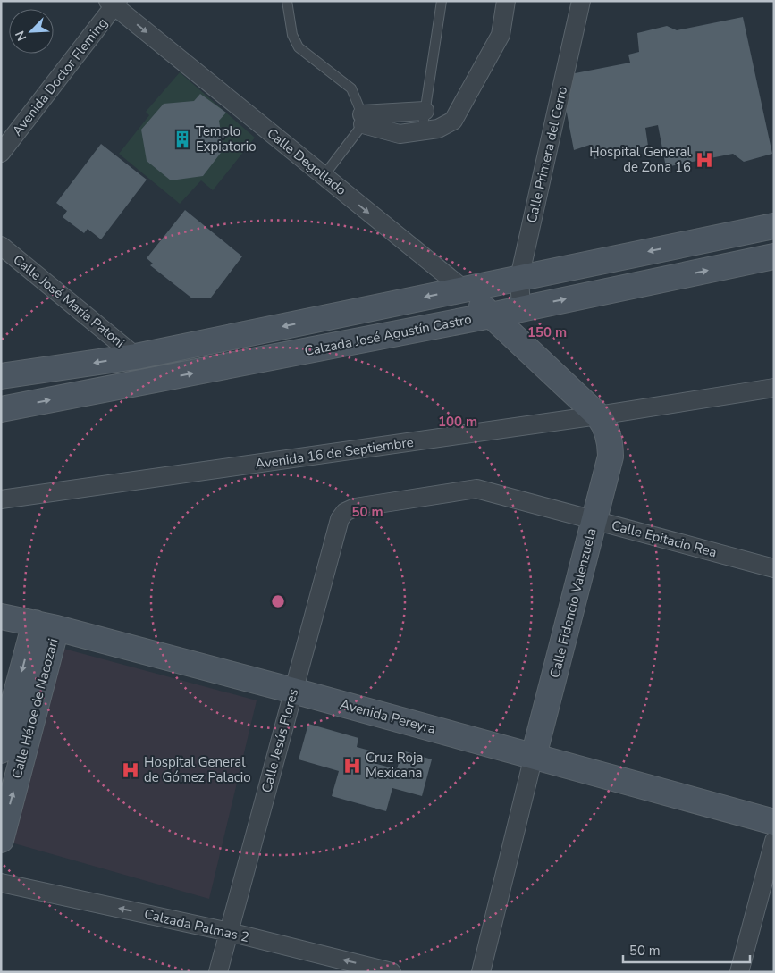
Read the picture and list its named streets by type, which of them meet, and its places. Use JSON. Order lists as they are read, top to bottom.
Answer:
{
  "streets": {
    "main road": [
      "Calzada José Agustín Castro",
      "Calle Fidencio Valenzuela",
      "Calle Héroe de Nacozari",
      "Avenida Pereyra"
    ],
    "street": [
      "Avenida Doctor Fleming",
      "Calle Primera del Cerro",
      "Calle Degollado",
      "Calle José María Patoni",
      "Avenida 16 de Septiembre",
      "Calle Epitacio Rea",
      "Calle Jesús Flores",
      "Calzada Palmas 2"
    ]
  },
  "crossings": [
    ["Avenida Doctor Fleming", "Calle Degollado"],
    ["Calle Primera del Cerro", "Calzada José Agustín Castro"],
    ["Calle Degollado", "Calle Fidencio Valenzuela"],
    ["Calzada José Agustín Castro", "Calle Fidencio Valenzuela"],
    ["Avenida 16 de Septiembre", "Calle Fidencio Valenzuela"],
    ["Calle Epitacio Rea", "Calle Fidencio Valenzuela"],
    ["Calle Epitacio Rea", "Calle Jesús Flores"],
    ["Calle Fidencio Valenzuela", "Avenida Pereyra"],
    ["Calle Héroe de Nacozari", "Avenida Pereyra"],
    ["Avenida Pereyra", "Calle Jesús Flores"],
    ["Calle Jesús Flores", "Calzada Palmas 2"]
  ],
  "one_way": ["Calle Degollado", "Calzada Palmas 2"],
  "places": {
    "building": ["Templo Expiatorio"],
    "hospital": ["Hospital General de Zona 16", "Cruz Roja Mexicana", "Hospital General de Gómez Palacio"]
  },
  "scale_bar": "50 m",
  "north": "bottom left",
  "rings": ["150 m", "100 m", "50 m"]
}
